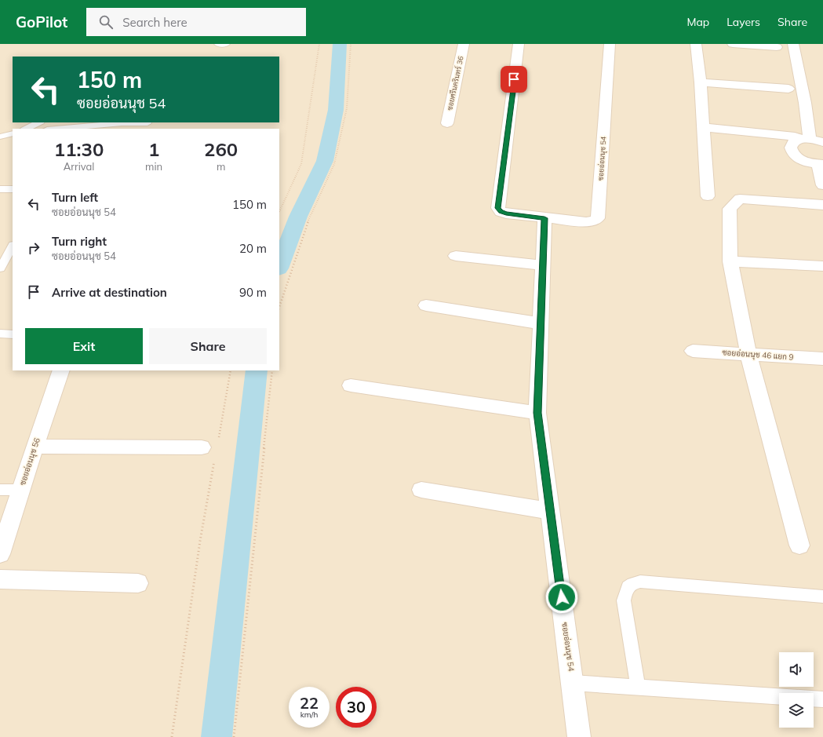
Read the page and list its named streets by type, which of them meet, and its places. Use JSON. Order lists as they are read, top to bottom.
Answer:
{
  "streets": {
    "street": [
      "ซอยศรีนครินทร์ 36",
      "ซอยอ่อนนุช 54",
      "ซอยอ่อนนุช 46 แยก 9",
      "ซอยอ่อนนุช 56"
    ]
  },
  "page": {
    "header": "GoPilot",
    "search": "Search here",
    "nav": ["Map", "Layers", "Share"],
    "turn": ["150 m", "ซอยอ่อนนุช 54"],
    "eta": [
      "11:30",
      "Arrival",
      "1",
      "min",
      "260",
      "m"
    ],
    "list": [
      {
        "name": "Turn left",
        "note": "ซอยอ่อนนุช 54",
        "value": "150 m"
      },
      {
        "name": "Turn right",
        "note": "ซอยอ่อนนุช 54",
        "value": "20 m"
      },
      {
        "name": "Arrive at destination",
        "value": "90 m"
      }
    ],
    "buttons": ["Exit", "Share"],
    "speed": "22 km/h",
    "limit": "30"
  }
}
